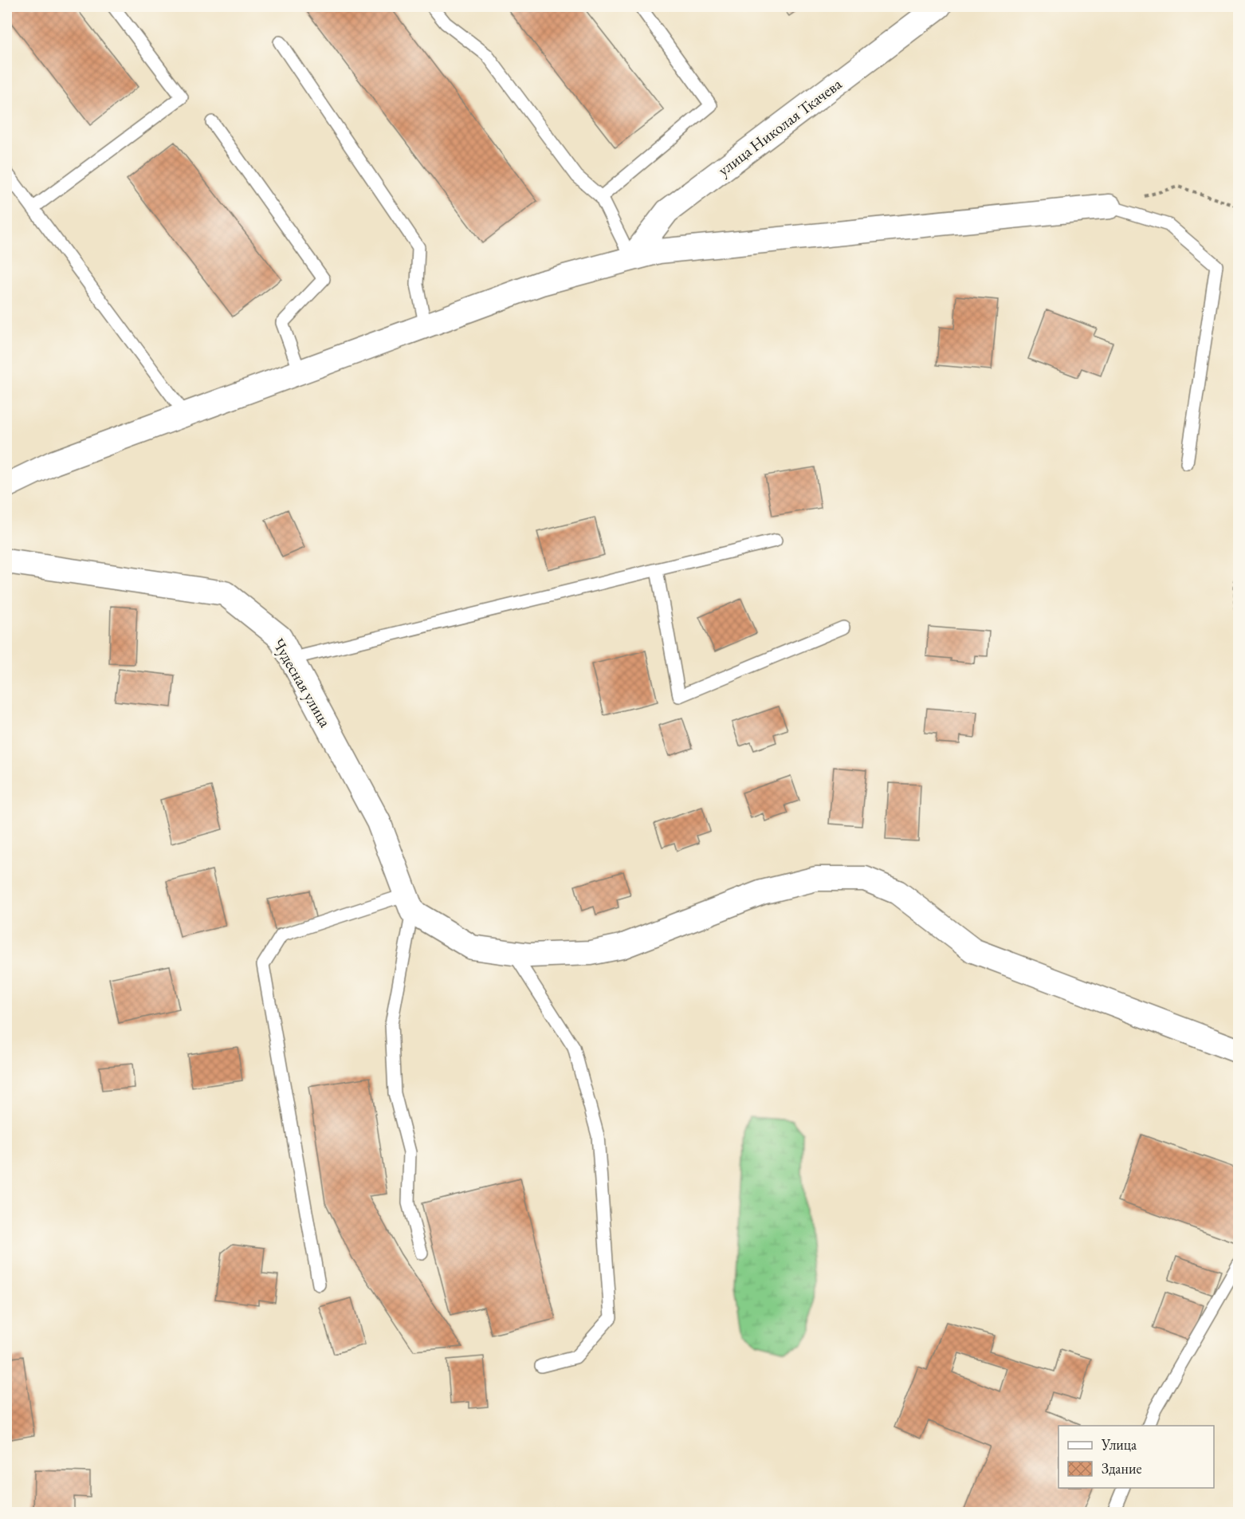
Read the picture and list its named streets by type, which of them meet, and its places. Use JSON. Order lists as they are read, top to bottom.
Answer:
{
  "streets": {
    "street": ["улица Николая Ткачева", "Чудесная улица"]
  },
  "legend": ["Улица", "Здание"]
}
